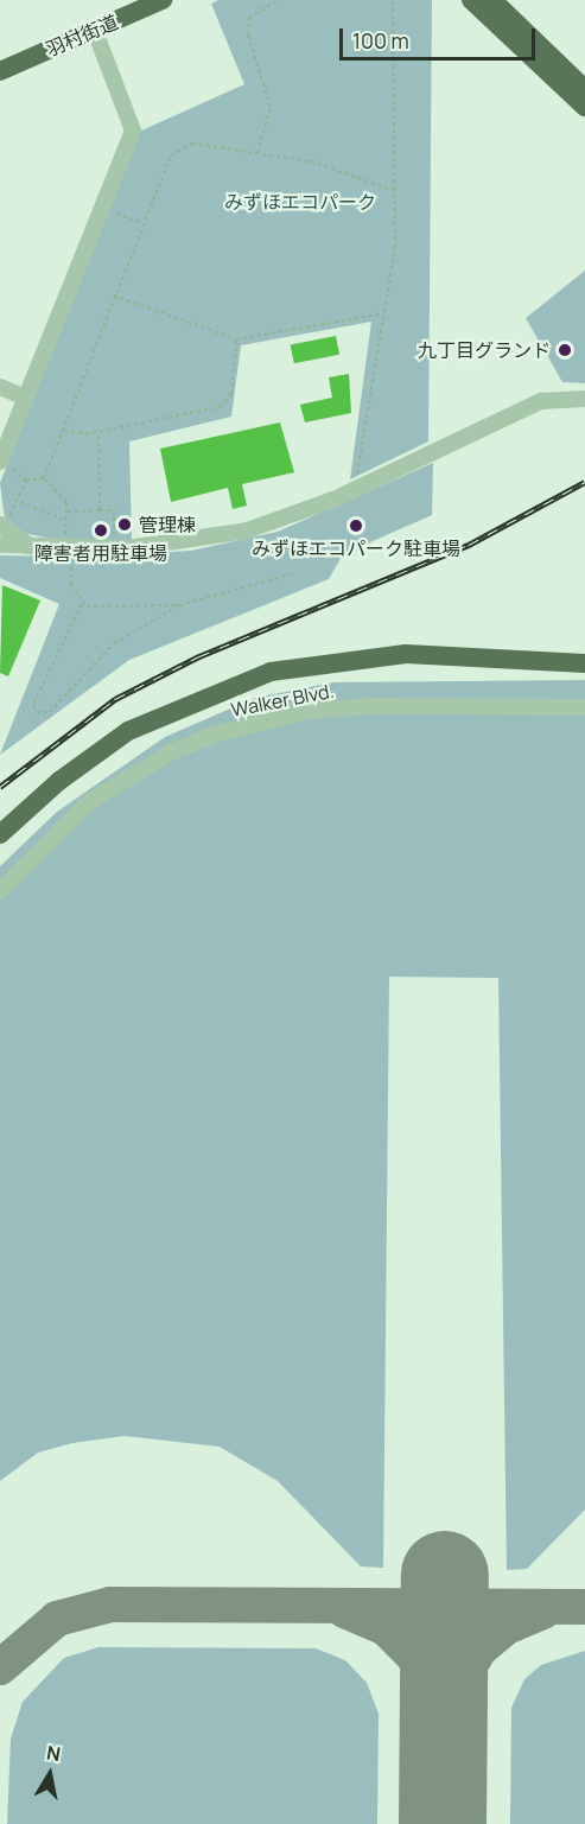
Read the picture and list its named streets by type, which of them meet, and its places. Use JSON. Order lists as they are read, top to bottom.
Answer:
{
  "streets": {
    "main road": ["羽村街道"],
    "street": ["Walker Blvd."]
  },
  "parks": ["みずほエコパーク"],
  "places": [
    "九丁目グランド",
    "管理棟",
    "みずほエコパーク駐車場",
    "障害者用駐車場"
  ],
  "scale_bar": "100 m",
  "north": "top"
}
